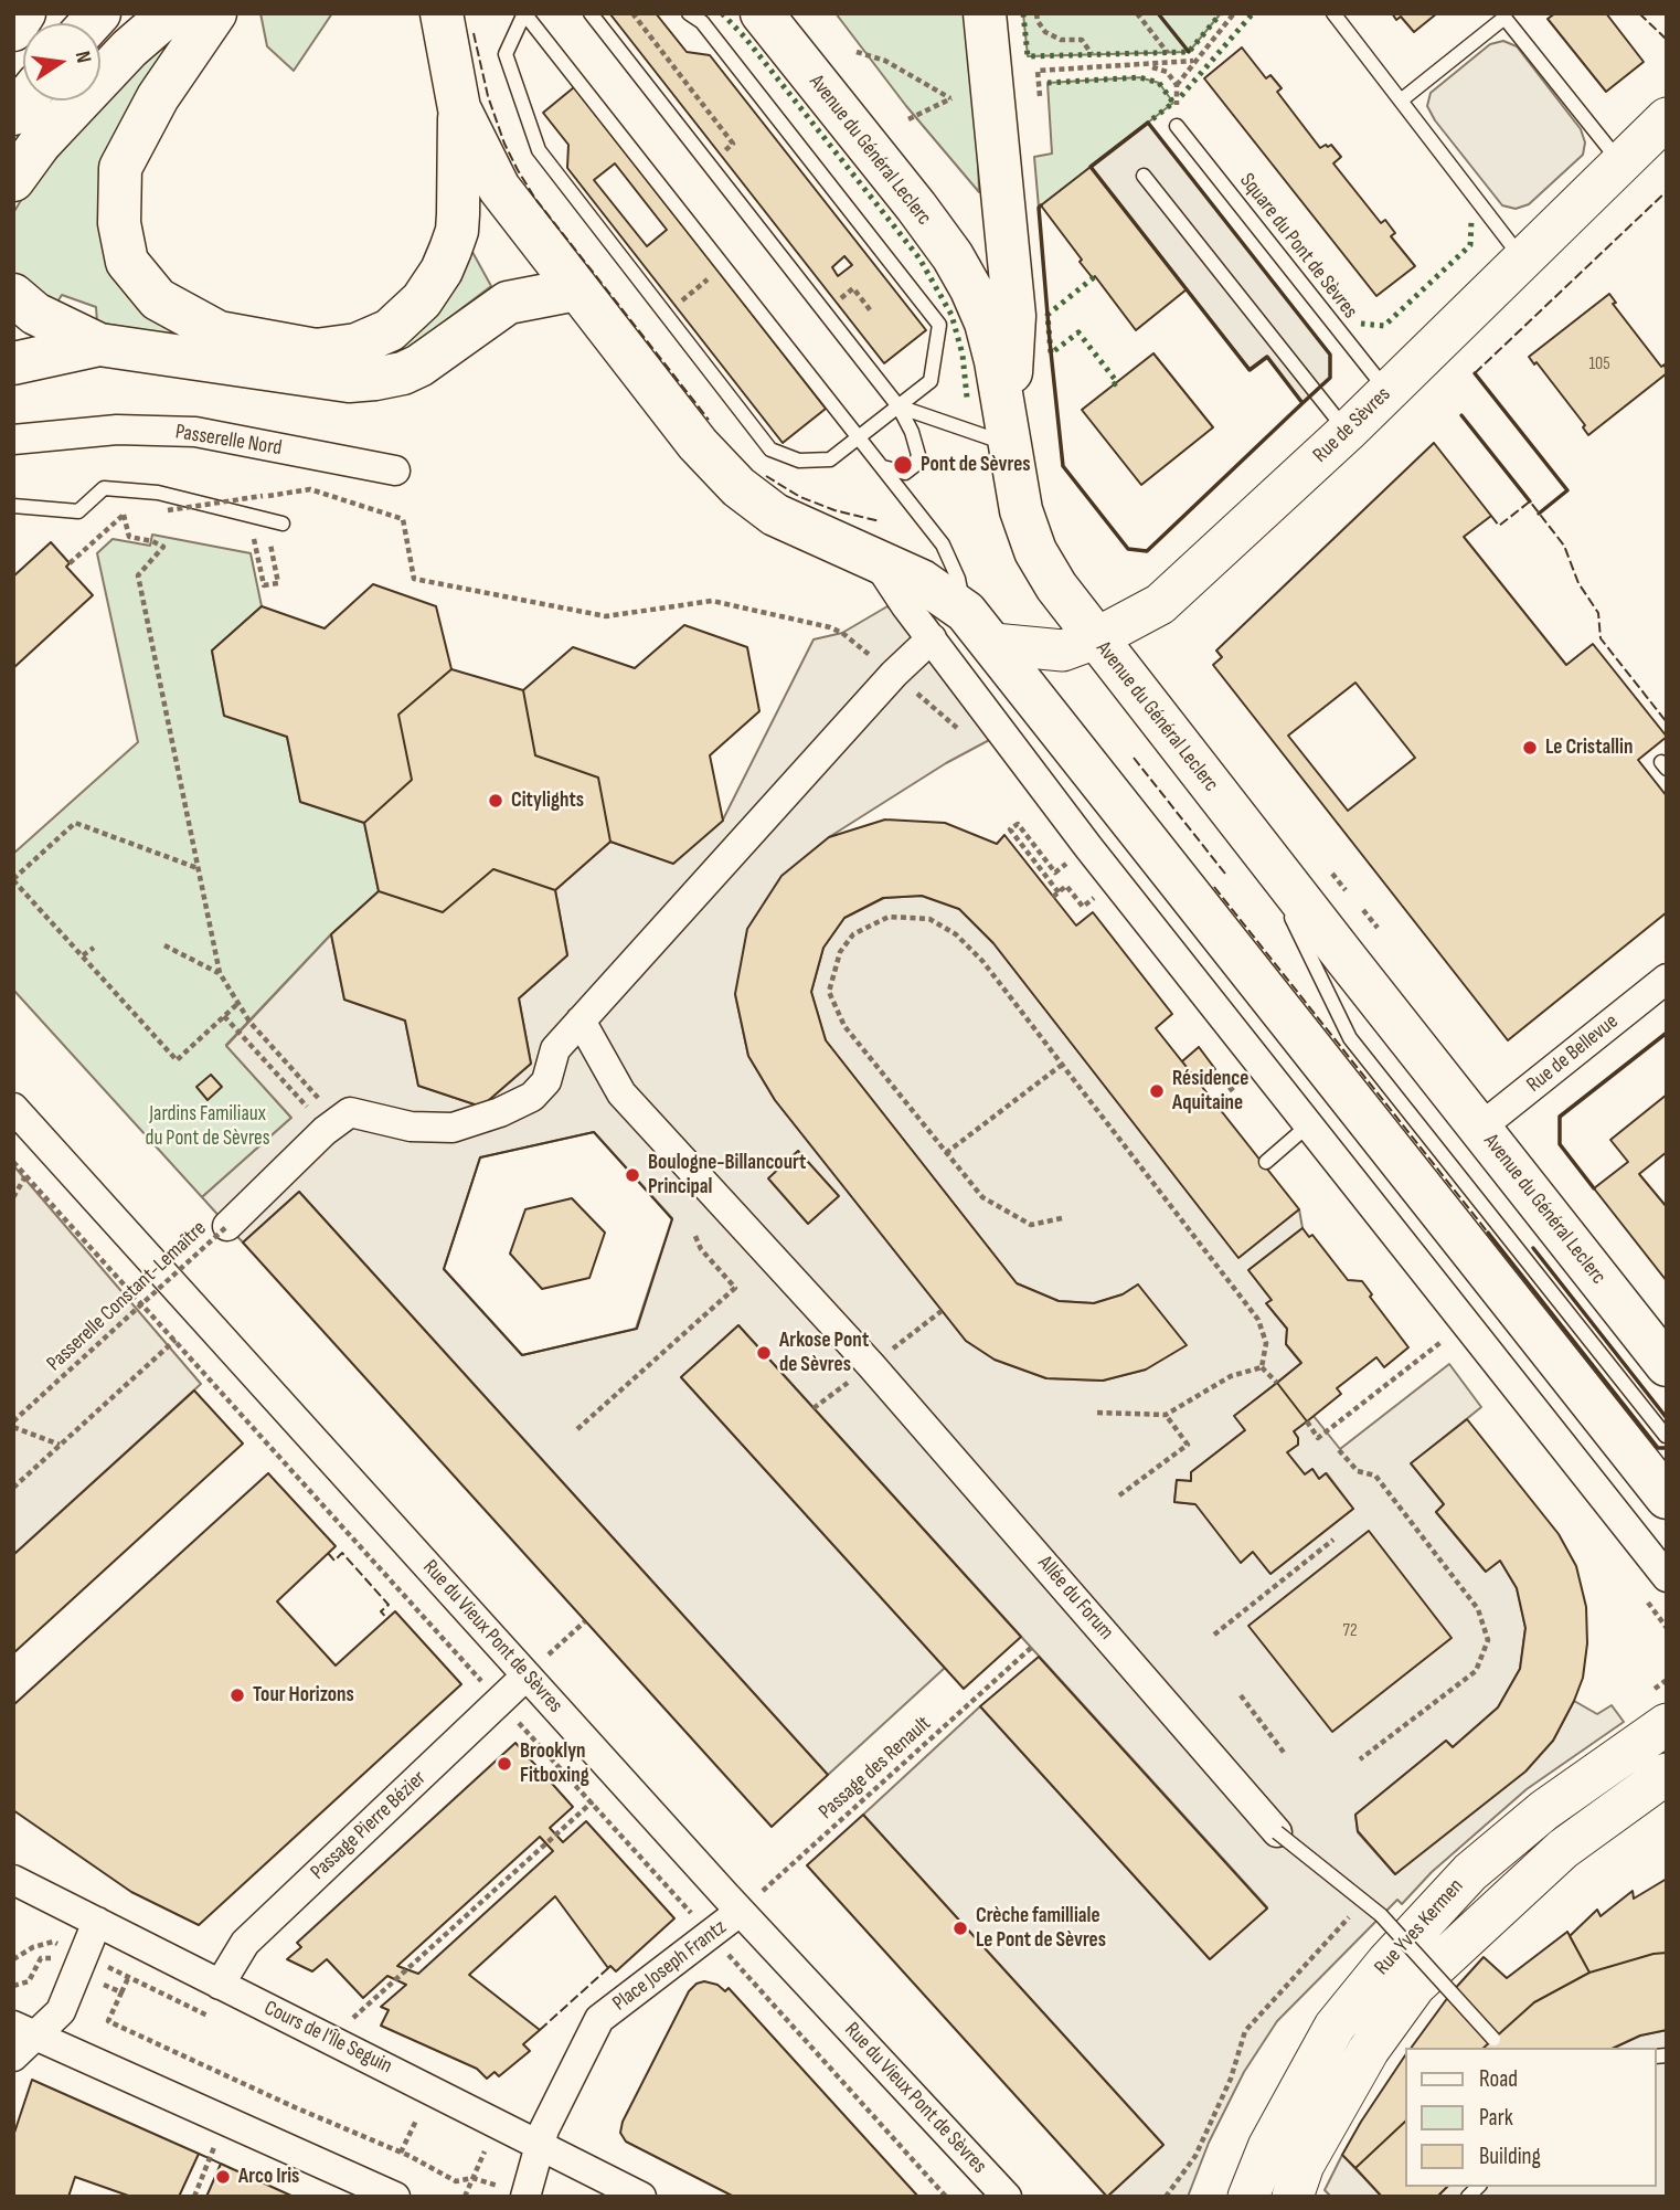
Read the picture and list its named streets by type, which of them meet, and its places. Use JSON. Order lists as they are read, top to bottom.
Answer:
{
  "streets": {
    "main road": ["Avenue du Général Leclerc"],
    "street": [
      "Rue de Sèvres",
      "Passerelle Nord",
      "Rue de Bellevue",
      "Allée du Forum",
      "Rue du Vieux Pont de Sèvres",
      "Passage Pierre Bézier",
      "Rue Yves Kermen",
      "Place Joseph Frantz",
      "Cours de l'Île Seguin"
    ],
    "lane": ["Square du Pont de Sèvres"],
    "path": ["Passerelle Constant-Lemaître", "Passage des Renault"]
  },
  "crossings": [
    ["Avenue du Général Leclerc", "Rue de Sèvres"],
    ["Avenue du Général Leclerc", "Rue de Bellevue"],
    ["Square du Pont de Sèvres", "Rue de Sèvres"],
    ["Rue du Vieux Pont de Sèvres", "Passage des Renault"],
    ["Rue du Vieux Pont de Sèvres", "Passage Pierre Bézier"],
    ["Rue du Vieux Pont de Sèvres", "Place Joseph Frantz"],
    ["Passage des Renault", "Place Joseph Frantz"],
    ["Passage Pierre Bézier", "Cours de l'Île Seguin"],
    ["Place Joseph Frantz", "Cours de l'Île Seguin"]
  ],
  "parks": ["Jardins Familiaux du Pont de Sèvres"],
  "places": [
    "Pont de Sèvres",
    "Le Cristallin",
    "Citylights",
    "Résidence Aquitaine",
    "Boulogne-Billancourt Principal",
    "Arkose Pont de Sèvres",
    "Tour Horizons",
    "Brooklyn Fitboxing",
    "Crèche familliale Le Pont de Sèvres",
    "Arco Iris"
  ],
  "house_numbers": ["105", "72"],
  "legend": ["Road", "Park", "Building"],
  "north": "right"
}
